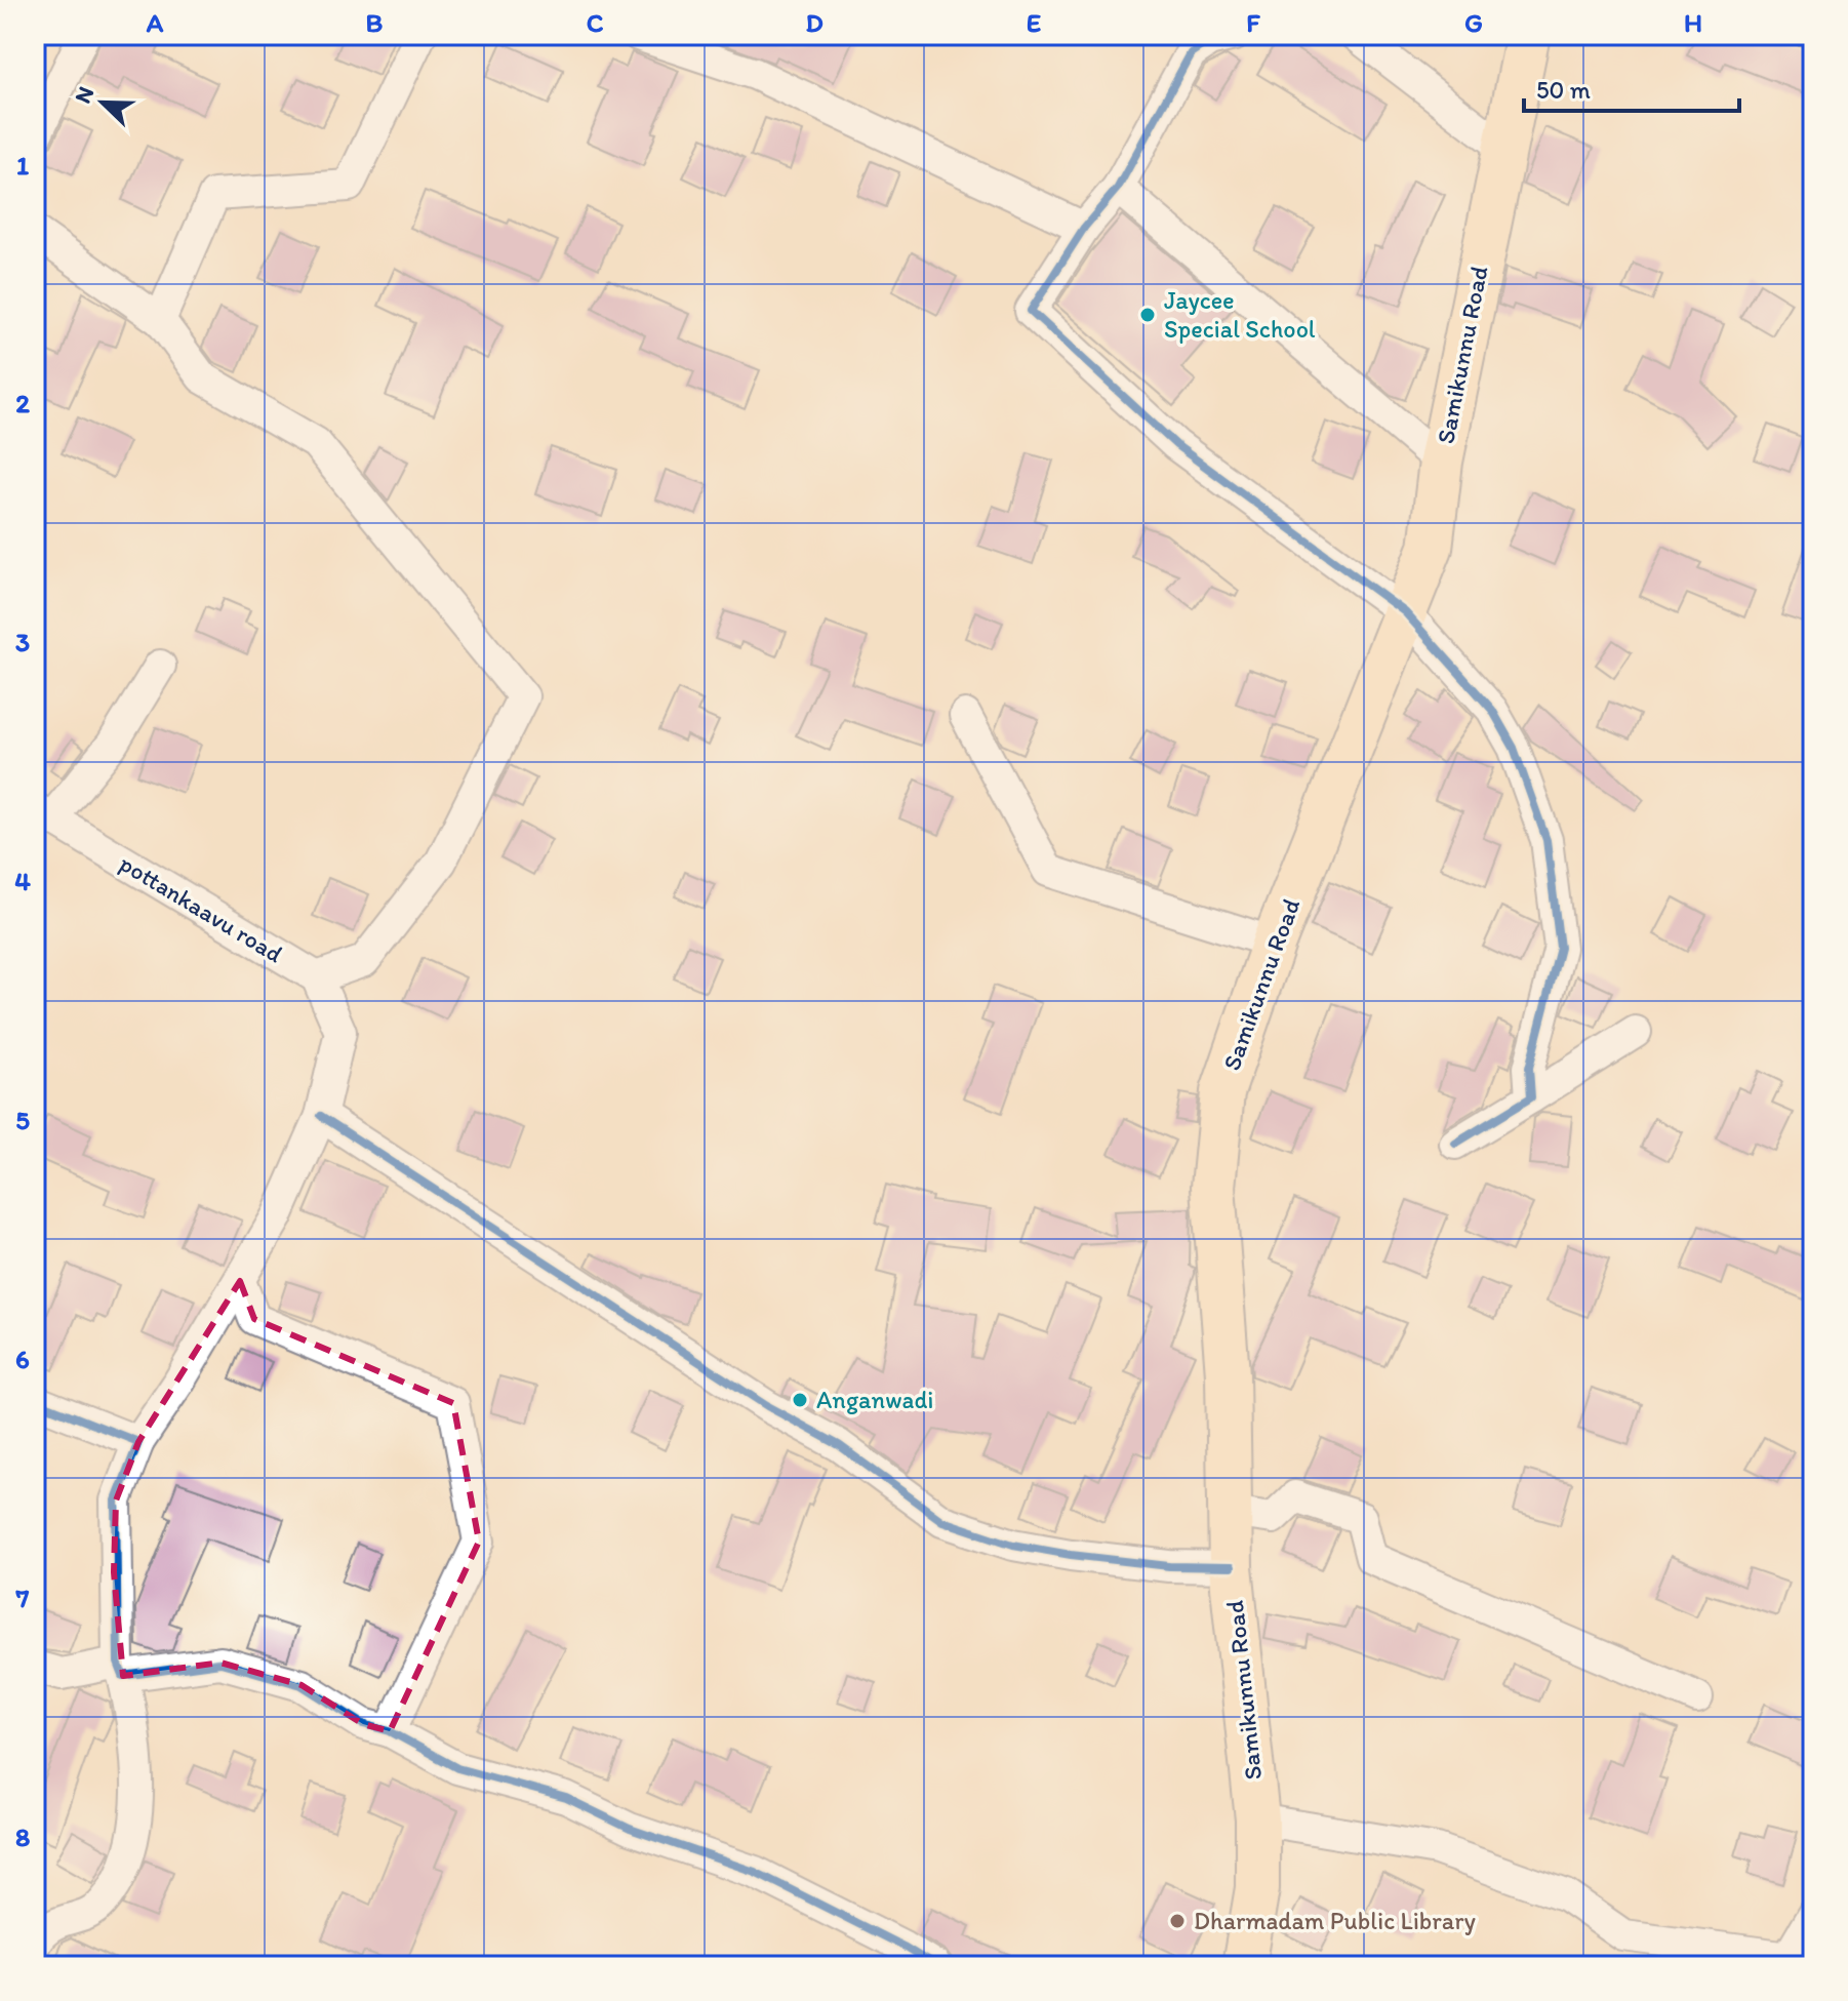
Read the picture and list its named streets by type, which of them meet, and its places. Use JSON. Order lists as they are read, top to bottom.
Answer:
{
  "streets": {
    "main road": ["Samikunnu Road"],
    "street": ["pottankaavu road"]
  },
  "places": ["Jaycee Special School", "Anganwadi", "Dharmadam Public Library"],
  "scale_bar": "50 m",
  "north": "top left",
  "grid": {
    "columns": [
      "A",
      "B",
      "C",
      "D",
      "E",
      "F",
      "G",
      "H"
    ],
    "rows": [
      "1",
      "2",
      "3",
      "4",
      "5",
      "6",
      "7",
      "8"
    ]
  }
}
